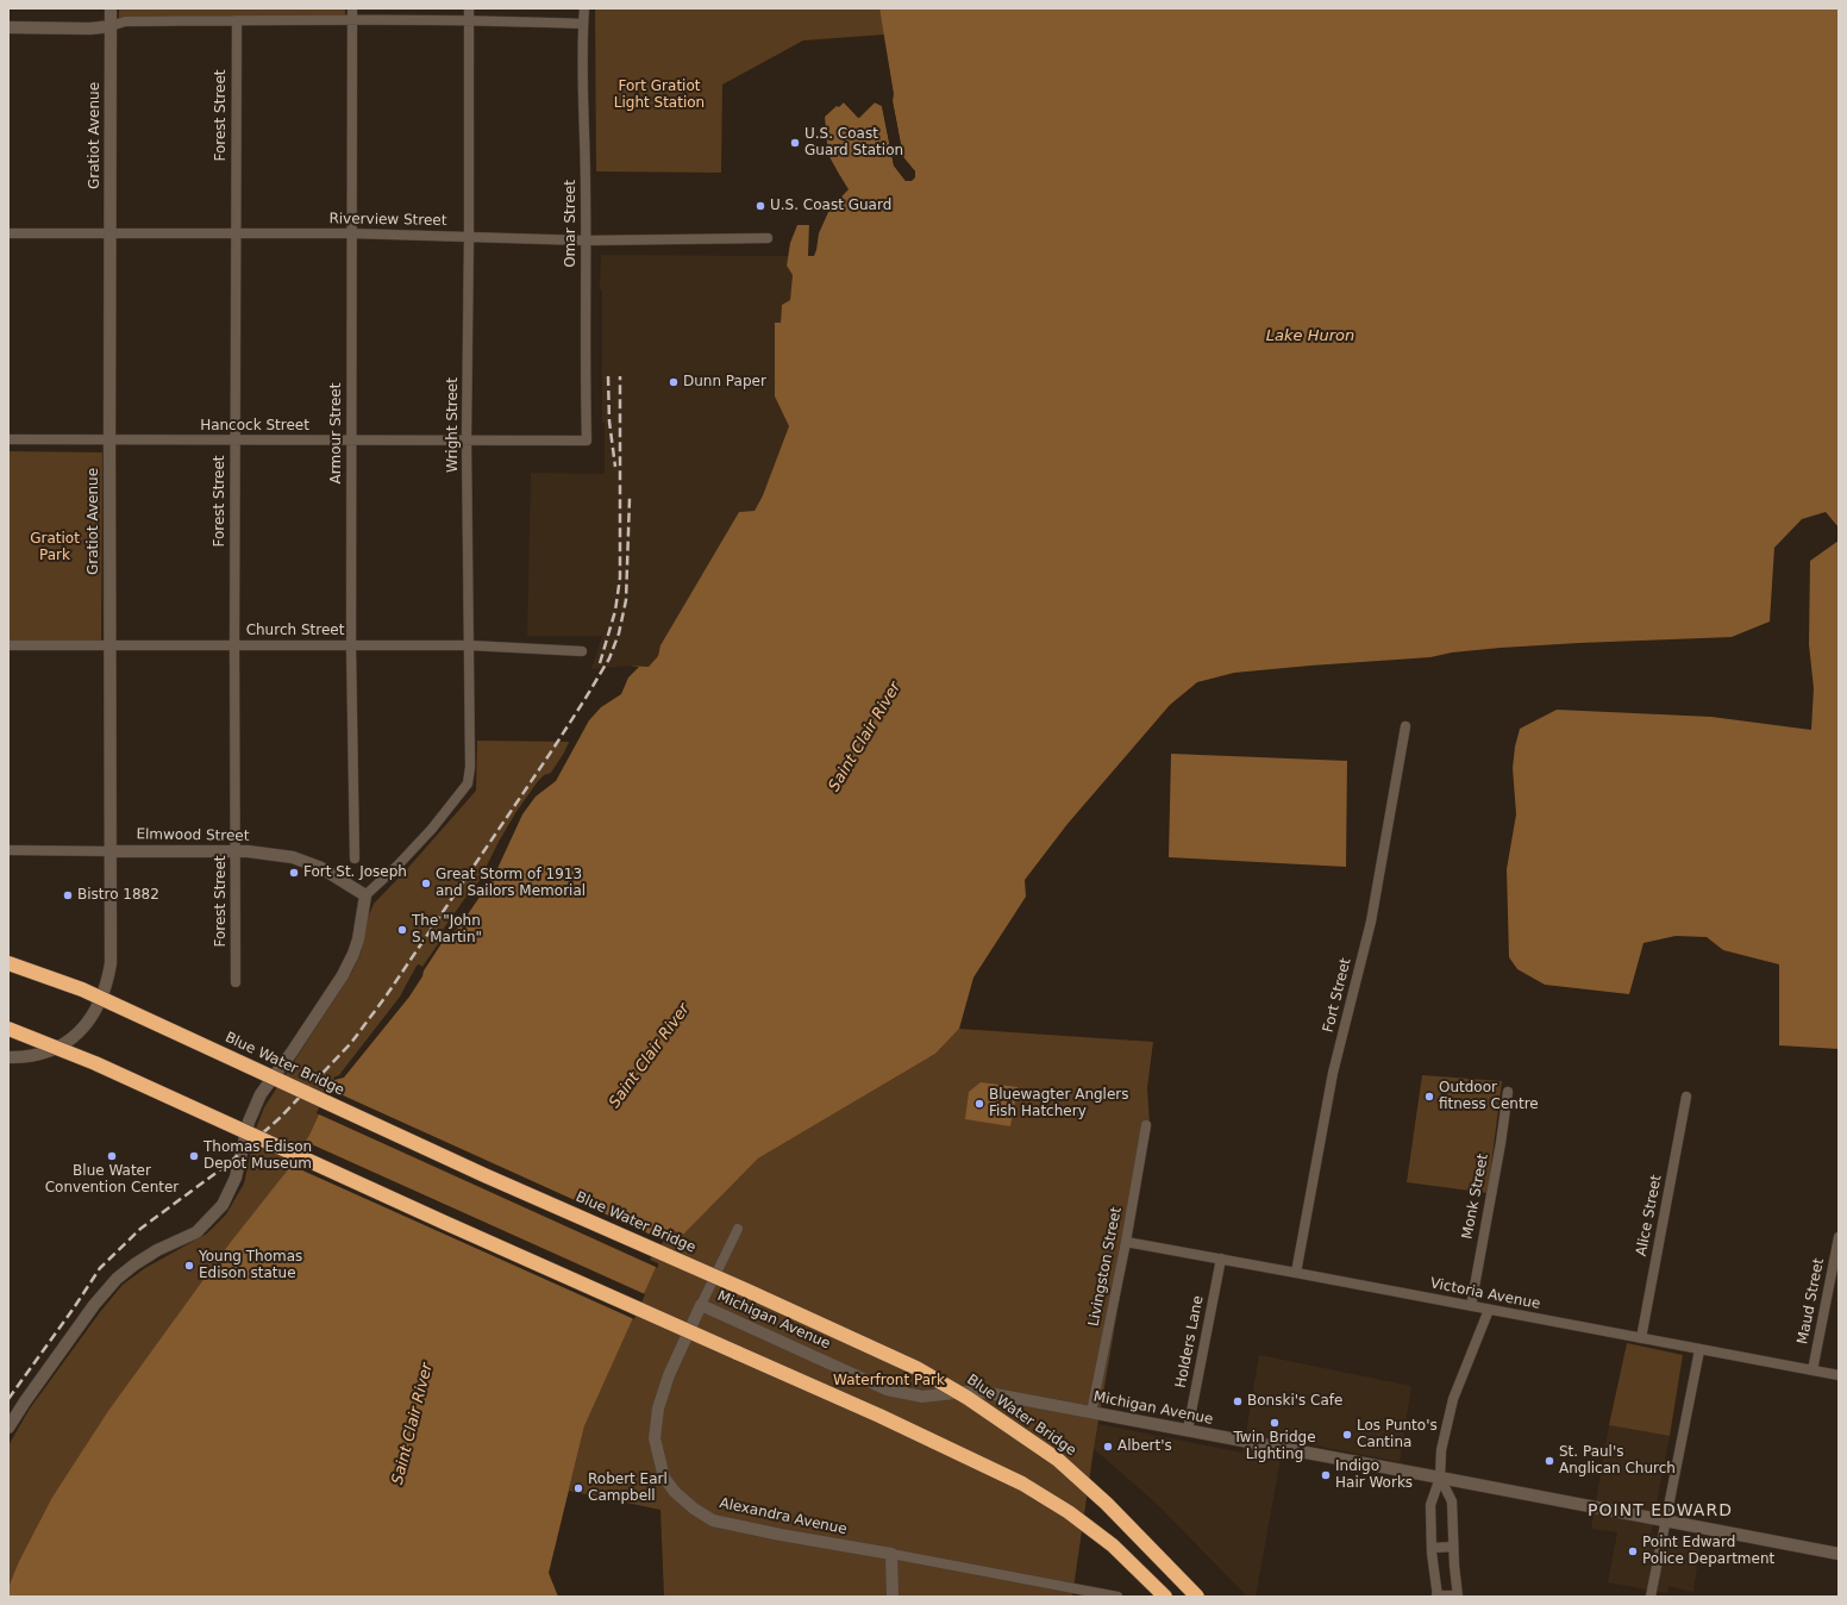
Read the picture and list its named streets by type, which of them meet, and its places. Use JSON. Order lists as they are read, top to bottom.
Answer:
{
  "streets": {
    "highway": ["Blue Water Bridge"],
    "street": [
      "Forest Street",
      "Gratiot Avenue",
      "Riverview Street",
      "Omar Street",
      "Wright Street",
      "Hancock Street",
      "Armour Street",
      "Church Street",
      "Elmwood Street",
      "Fort Street",
      "Monk Street",
      "Alice Street",
      "Livingston Street",
      "Victoria Avenue",
      "Maud Street",
      "Michigan Avenue",
      "Holders Lane",
      "Alexandra Avenue"
    ]
  },
  "crossings": [
    ["Forest Street", "Riverview Street"],
    ["Forest Street", "Hancock Street"],
    ["Forest Street", "Church Street"],
    ["Forest Street", "Elmwood Street"],
    ["Gratiot Avenue", "Riverview Street"],
    ["Gratiot Avenue", "Hancock Street"],
    ["Gratiot Avenue", "Church Street"],
    ["Gratiot Avenue", "Elmwood Street"],
    ["Riverview Street", "Omar Street"],
    ["Riverview Street", "Wright Street"],
    ["Riverview Street", "Armour Street"],
    ["Omar Street", "Hancock Street"],
    ["Wright Street", "Hancock Street"],
    ["Wright Street", "Church Street"],
    ["Wright Street", "Elmwood Street"],
    ["Hancock Street", "Armour Street"],
    ["Armour Street", "Church Street"],
    ["Fort Street", "Victoria Avenue"],
    ["Monk Street", "Victoria Avenue"],
    ["Alice Street", "Victoria Avenue"],
    ["Livingston Street", "Victoria Avenue"],
    ["Livingston Street", "Michigan Avenue"],
    ["Victoria Avenue", "Maud Street"],
    ["Victoria Avenue", "Holders Lane"],
    ["Michigan Avenue", "Holders Lane"],
    ["Michigan Avenue", "Alexandra Avenue"]
  ],
  "districts": ["POINT EDWARD"],
  "water": ["Lake Huron", "Saint Clair River"],
  "parks": ["Fort Gratiot Light Station", "Gratiot Park", "Waterfront Park"],
  "places": [
    "U.S. Coast Guard Station",
    "U.S. Coast Guard",
    "Dunn Paper",
    "Fort St. Joseph",
    "Great Storm of 1913 and Sailors Memorial",
    "Bistro 1882",
    "The \"John S. Martin\"",
    "Outdoor fitness Centre",
    "Bluewagter Anglers Fish Hatchery",
    "Blue Water Convention Center",
    "Thomas Edison Depot Museum",
    "Young Thomas Edison statue",
    "Bonski's Cafe",
    "Twin Bridge Lighting",
    "Los Punto's Cantina",
    "Albert's",
    "St. Paul's Anglican Church",
    "Indigo Hair Works",
    "Robert Earl Campbell",
    "Point Edward Police Department"
  ]
}
